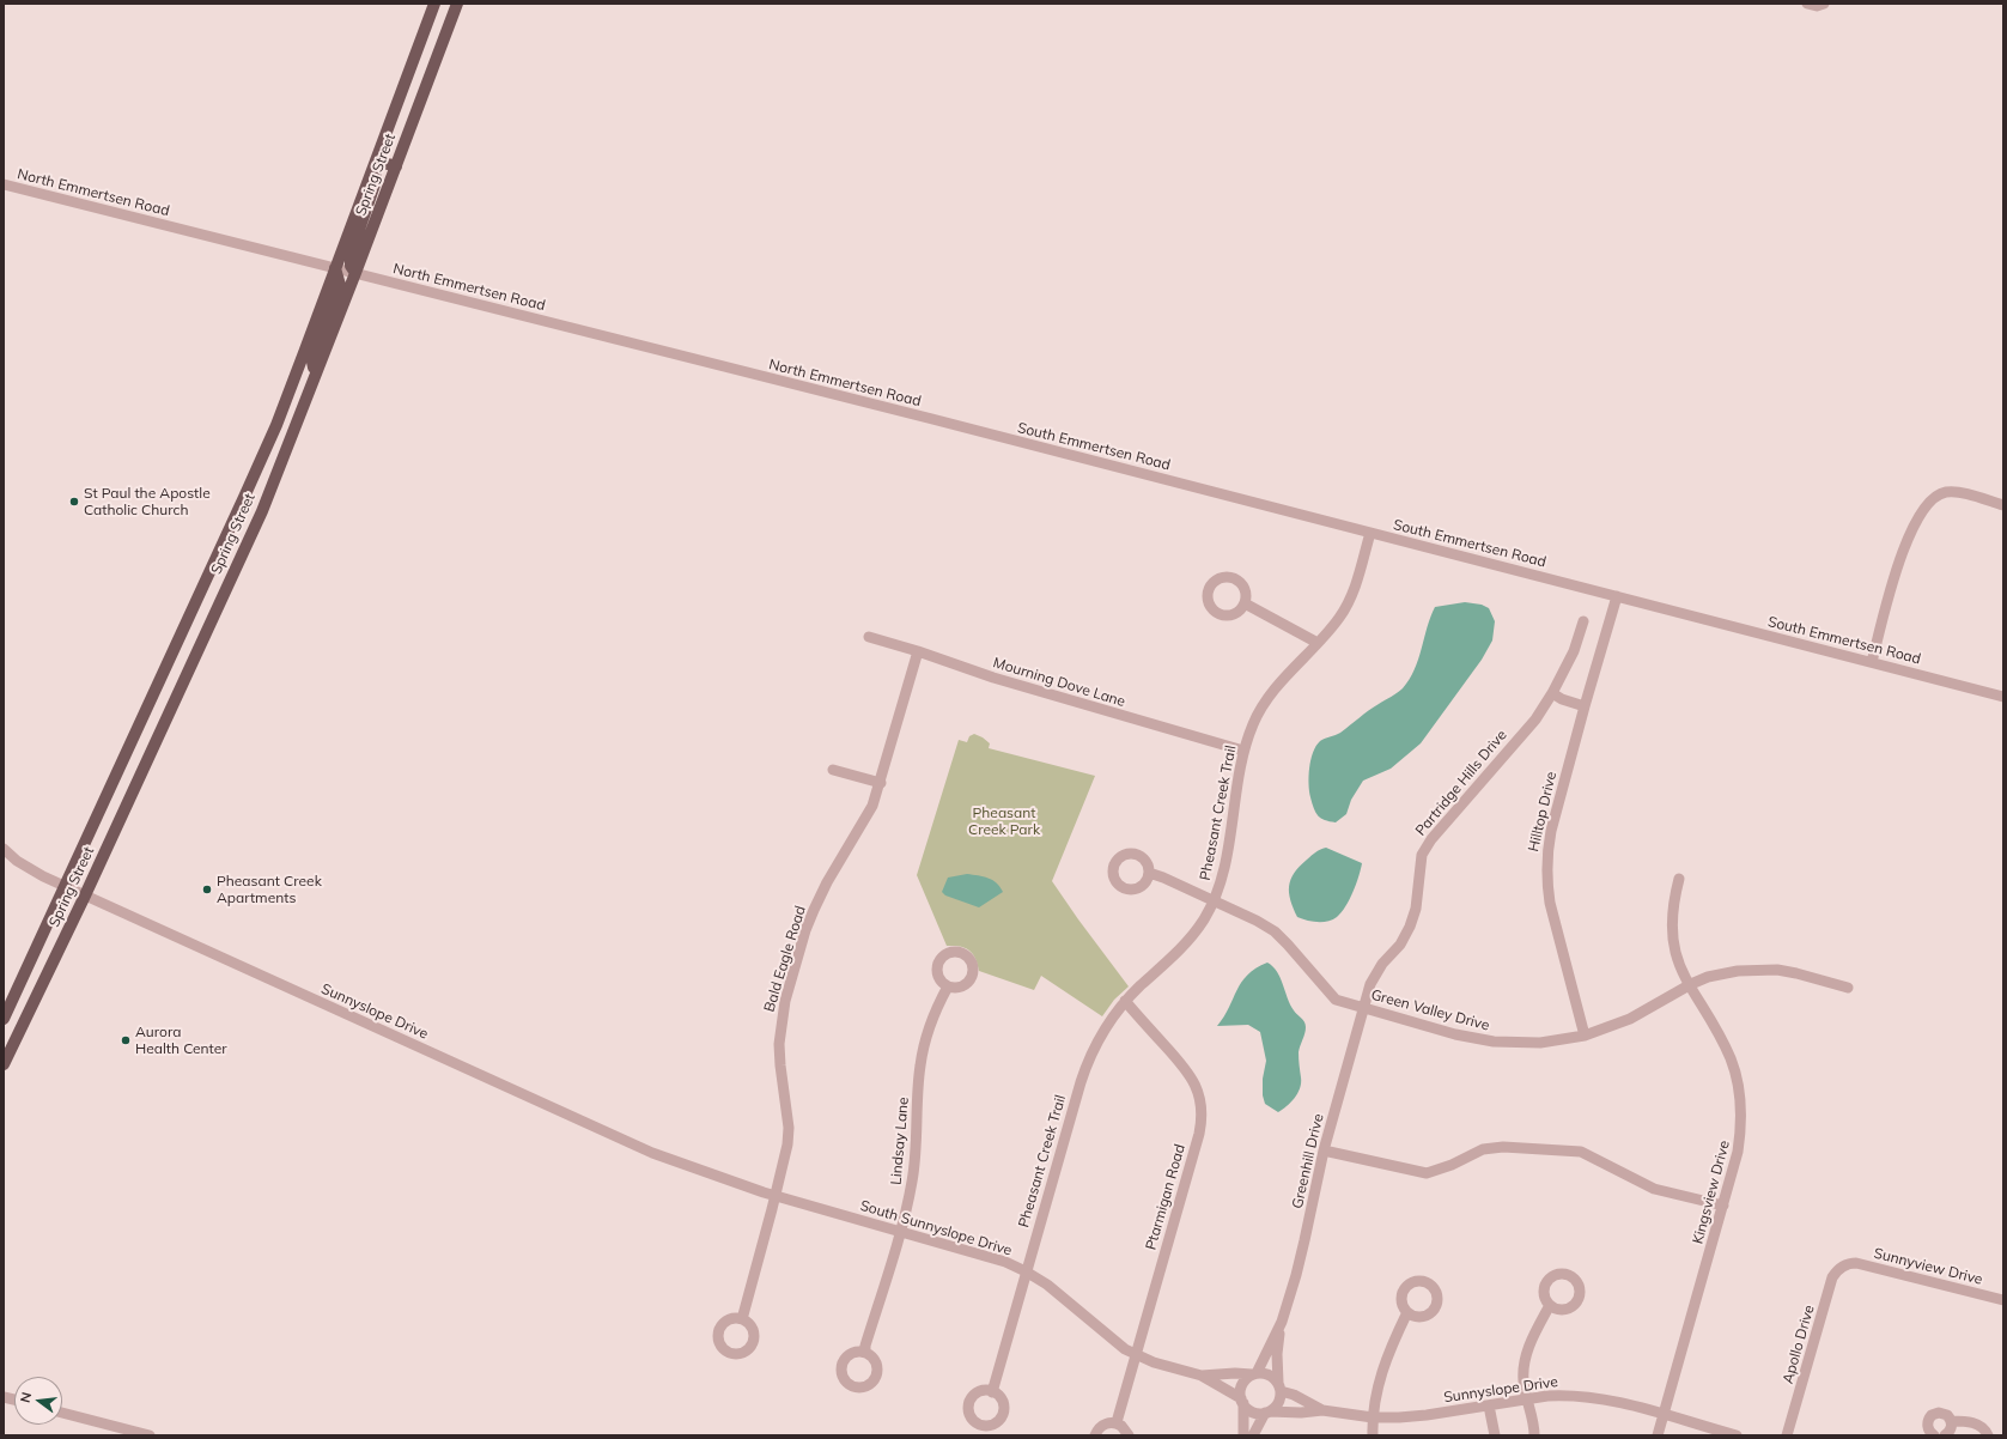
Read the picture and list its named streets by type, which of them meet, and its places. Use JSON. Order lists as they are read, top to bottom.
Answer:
{
  "streets": {
    "main road": ["Spring Street"],
    "street": [
      "North Emmertsen Road",
      "South Emmertsen Road",
      "Mourning Dove Lane",
      "Partridge Hills Drive",
      "Hilltop Drive",
      "Pheasant Creek Trail",
      "Bald Eagle Road",
      "Green Valley Drive",
      "Sunnyslope Drive",
      "Lindsay Lane",
      "Greenhill Drive",
      "Kingsview Drive",
      "Ptarmigan Road",
      "South Sunnyslope Drive",
      "Sunnyview Drive",
      "Apollo Drive"
    ]
  },
  "crossings": [
    ["Spring Street", "North Emmertsen Road"],
    ["Spring Street", "Sunnyslope Drive"],
    ["North Emmertsen Road", "South Emmertsen Road"],
    ["South Emmertsen Road", "Hilltop Drive"],
    ["South Emmertsen Road", "Pheasant Creek Trail"],
    ["Mourning Dove Lane", "Pheasant Creek Trail"],
    ["Mourning Dove Lane", "Bald Eagle Road"],
    ["Partridge Hills Drive", "Green Valley Drive"],
    ["Partridge Hills Drive", "Greenhill Drive"],
    ["Hilltop Drive", "Green Valley Drive"],
    ["Pheasant Creek Trail", "Green Valley Drive"],
    ["Pheasant Creek Trail", "Ptarmigan Road"],
    ["Pheasant Creek Trail", "South Sunnyslope Drive"],
    ["Bald Eagle Road", "Sunnyslope Drive"],
    ["Bald Eagle Road", "South Sunnyslope Drive"],
    ["Green Valley Drive", "Greenhill Drive"],
    ["Green Valley Drive", "Kingsview Drive"],
    ["Sunnyslope Drive", "Greenhill Drive"],
    ["Sunnyslope Drive", "Kingsview Drive"],
    ["Sunnyslope Drive", "South Sunnyslope Drive"],
    ["Lindsay Lane", "South Sunnyslope Drive"],
    ["Greenhill Drive", "South Sunnyslope Drive"],
    ["Ptarmigan Road", "South Sunnyslope Drive"],
    ["Sunnyview Drive", "Apollo Drive"]
  ],
  "parks": ["Pheasant Creek Park"],
  "places": ["St Paul the Apostle Catholic Church", "Pheasant Creek Apartments", "Aurora Health Center"],
  "north": "left"
}
